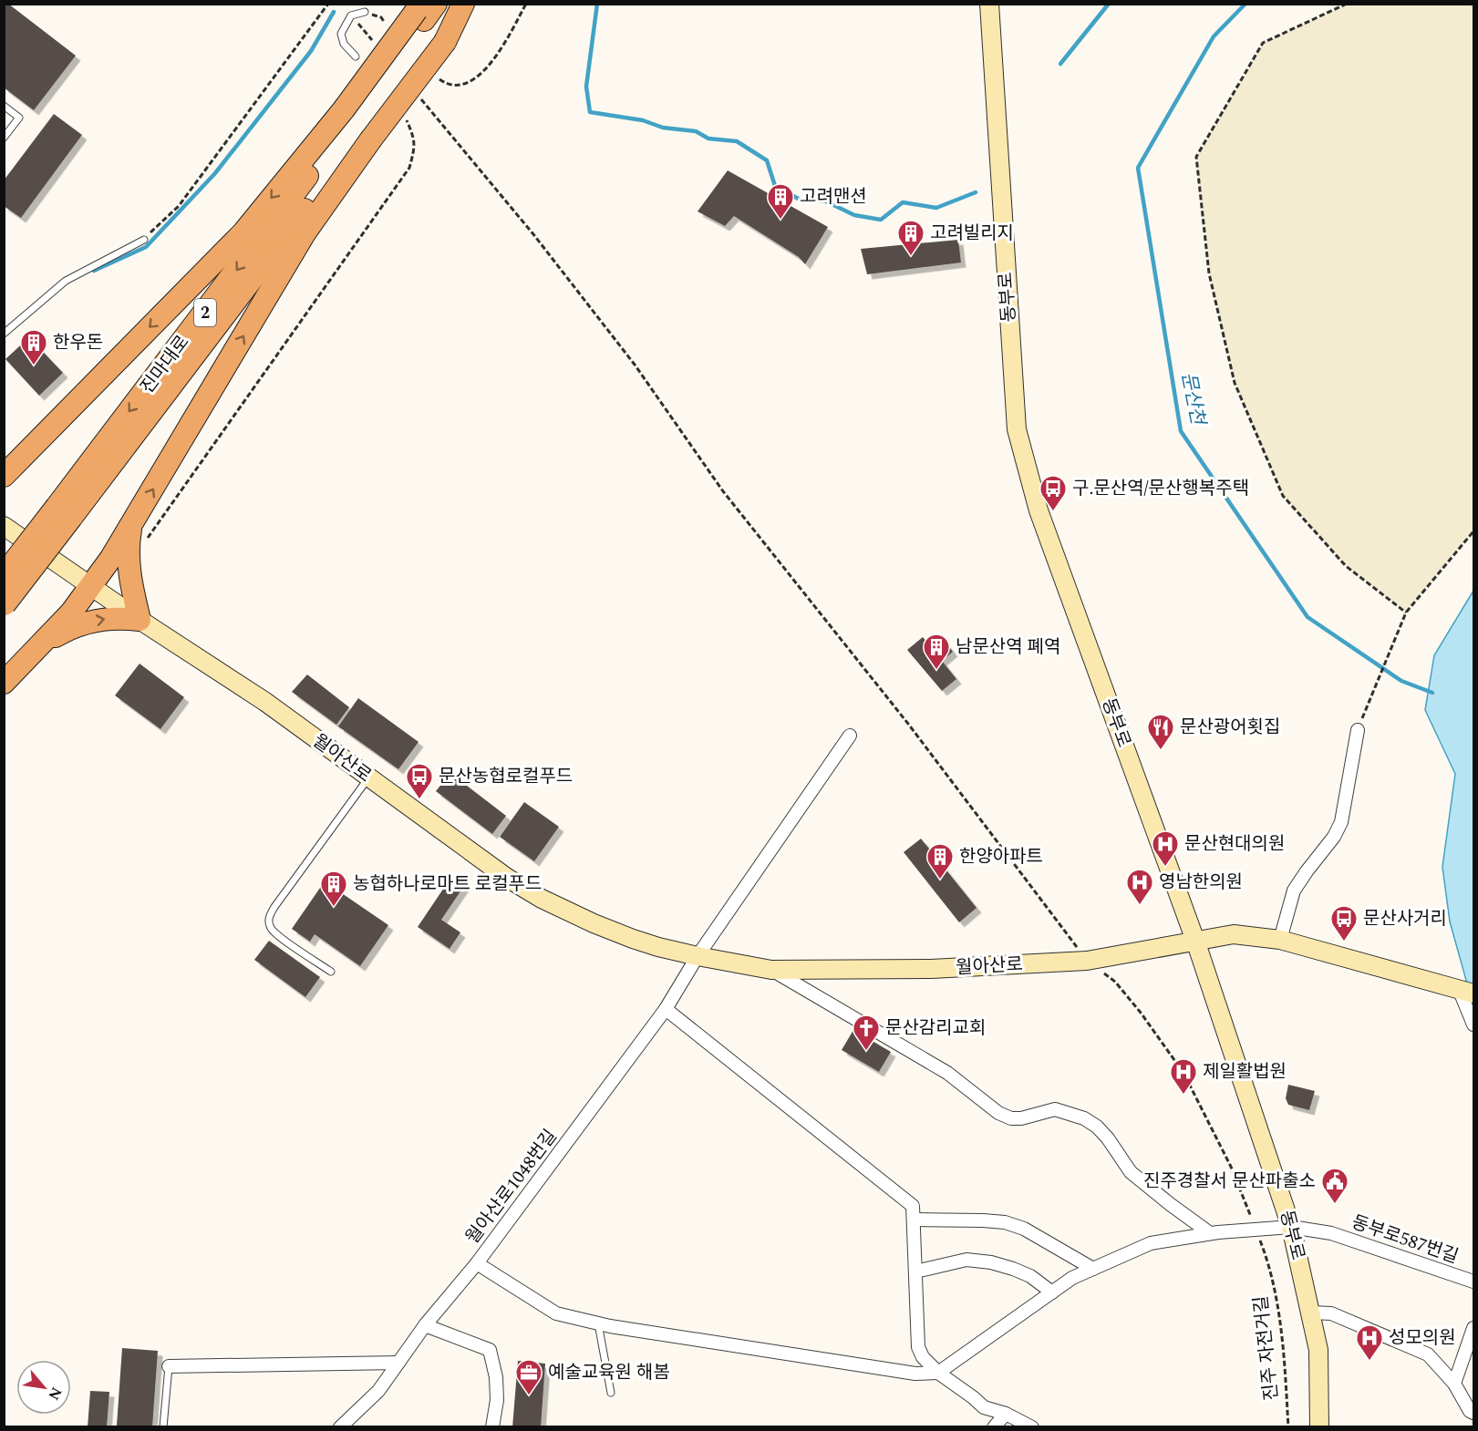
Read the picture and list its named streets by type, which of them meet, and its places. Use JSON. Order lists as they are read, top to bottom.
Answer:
{
  "streets": {
    "highway": ["2", "진마대로"],
    "main road": ["동부로", "월아산로"],
    "street": ["월아산로1048번길", "동부로587번길"],
    "path": ["진주 자전거길"]
  },
  "crossings": [
    ["동부로", "월아산로"],
    ["동부로", "동부로587번길"],
    ["2", "진마대로"],
    ["월아산로", "월아산로1048번길"],
    ["월아산로", "진주 자전거길"],
    ["동부로587번길", "진주 자전거길"]
  ],
  "water": ["문산천"],
  "places": {
    "building": [
      "고려맨션",
      "고려빌리지",
      "한우돈",
      "남문산역 폐역",
      "한양아파트",
      "농협하나로마트 로컬푸드"
    ],
    "bus stop": ["구.문산역/문산행복주택", "문산농협로컬푸드", "문산사거리"],
    "restaurant": ["문산광어횟집"],
    "hospital": [
      "문산현대의원",
      "영남한의원",
      "제일활법원",
      "성모의원"
    ],
    "church": ["문산감리교회"],
    "public building": ["진주경찰서 문산파출소"],
    "office": ["예술교육원 해봄"]
  },
  "north": "bottom right"
}
